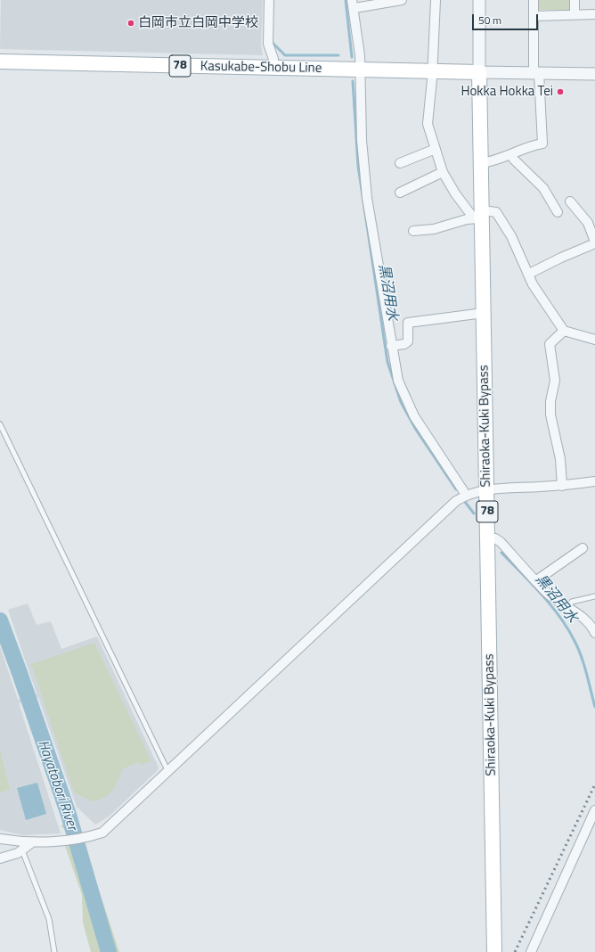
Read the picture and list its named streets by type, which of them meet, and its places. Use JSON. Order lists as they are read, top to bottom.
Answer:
{
  "streets": {
    "main road": ["78", "Kasukabe-Shobu Line", "Shiraoka-Kuki Bypass"]
  },
  "crossings": [
    ["Kasukabe-Shobu Line", "Shiraoka-Kuki Bypass"]
  ],
  "water": ["黒沼用水", "Hayatobori River"],
  "places": ["白岡市立白岡中学校", "Hokka Hokka Tei"],
  "scale_bar": "50 m"
}
